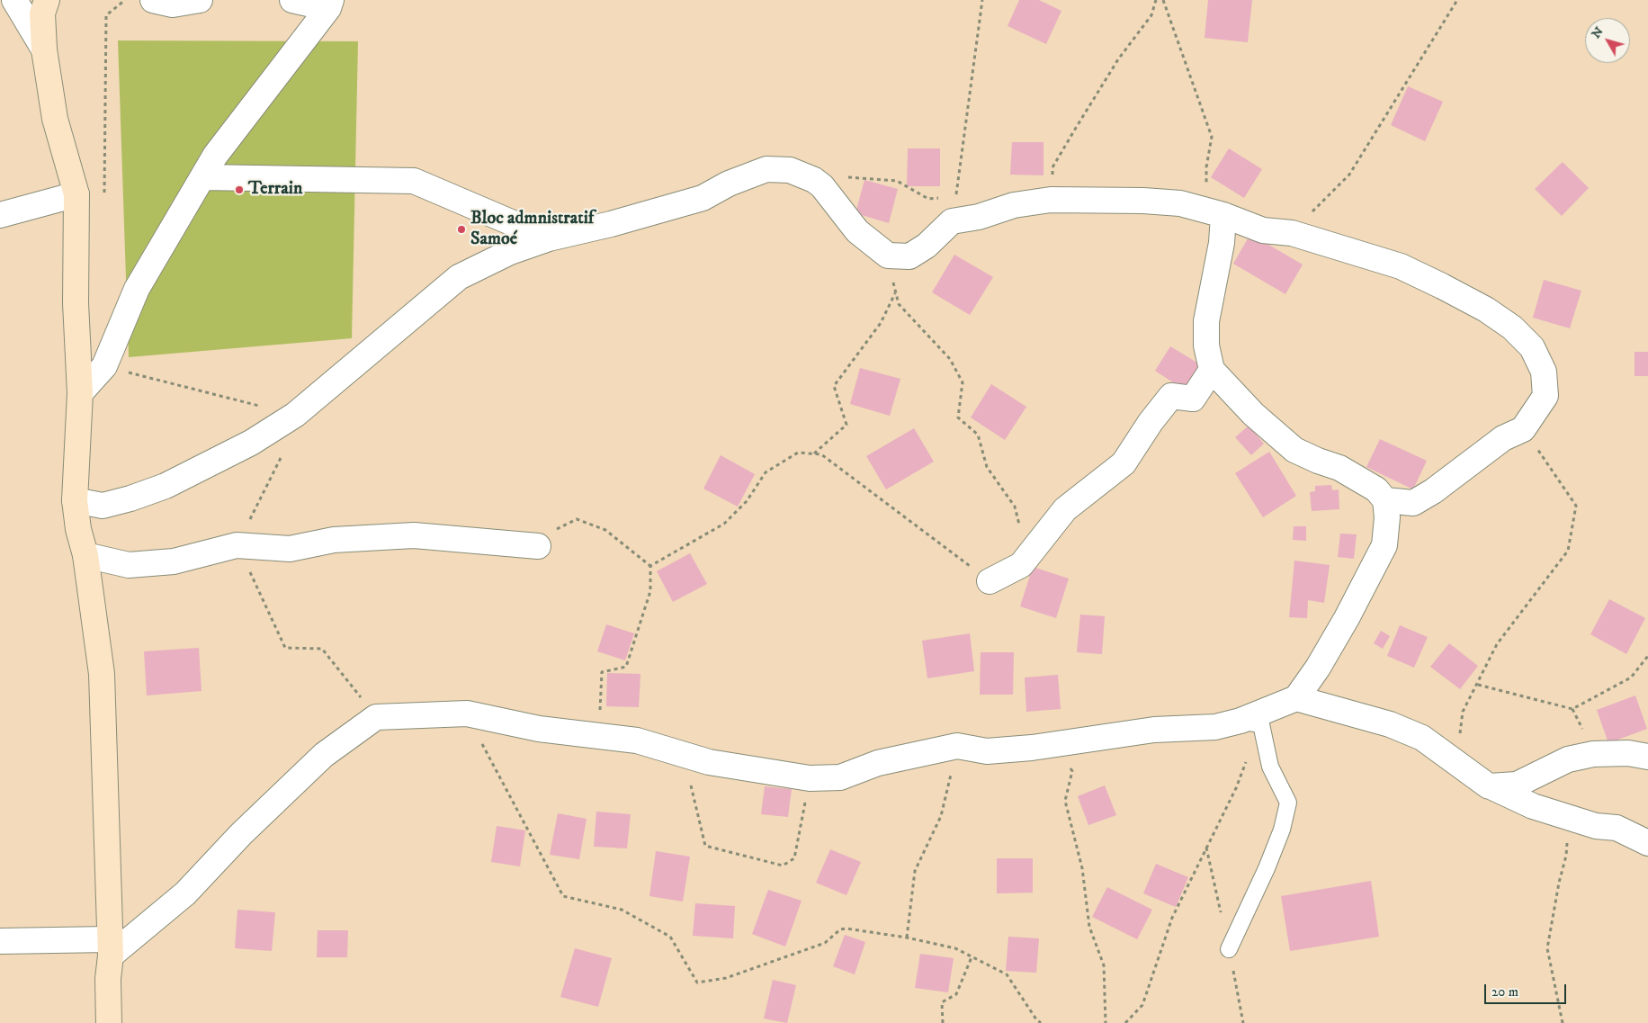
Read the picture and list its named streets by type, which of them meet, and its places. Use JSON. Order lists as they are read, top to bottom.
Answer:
{
  "places": ["Terrain", "Bloc admnistratif Samoé"],
  "scale_bar": "20 m",
  "north": "top left"
}
